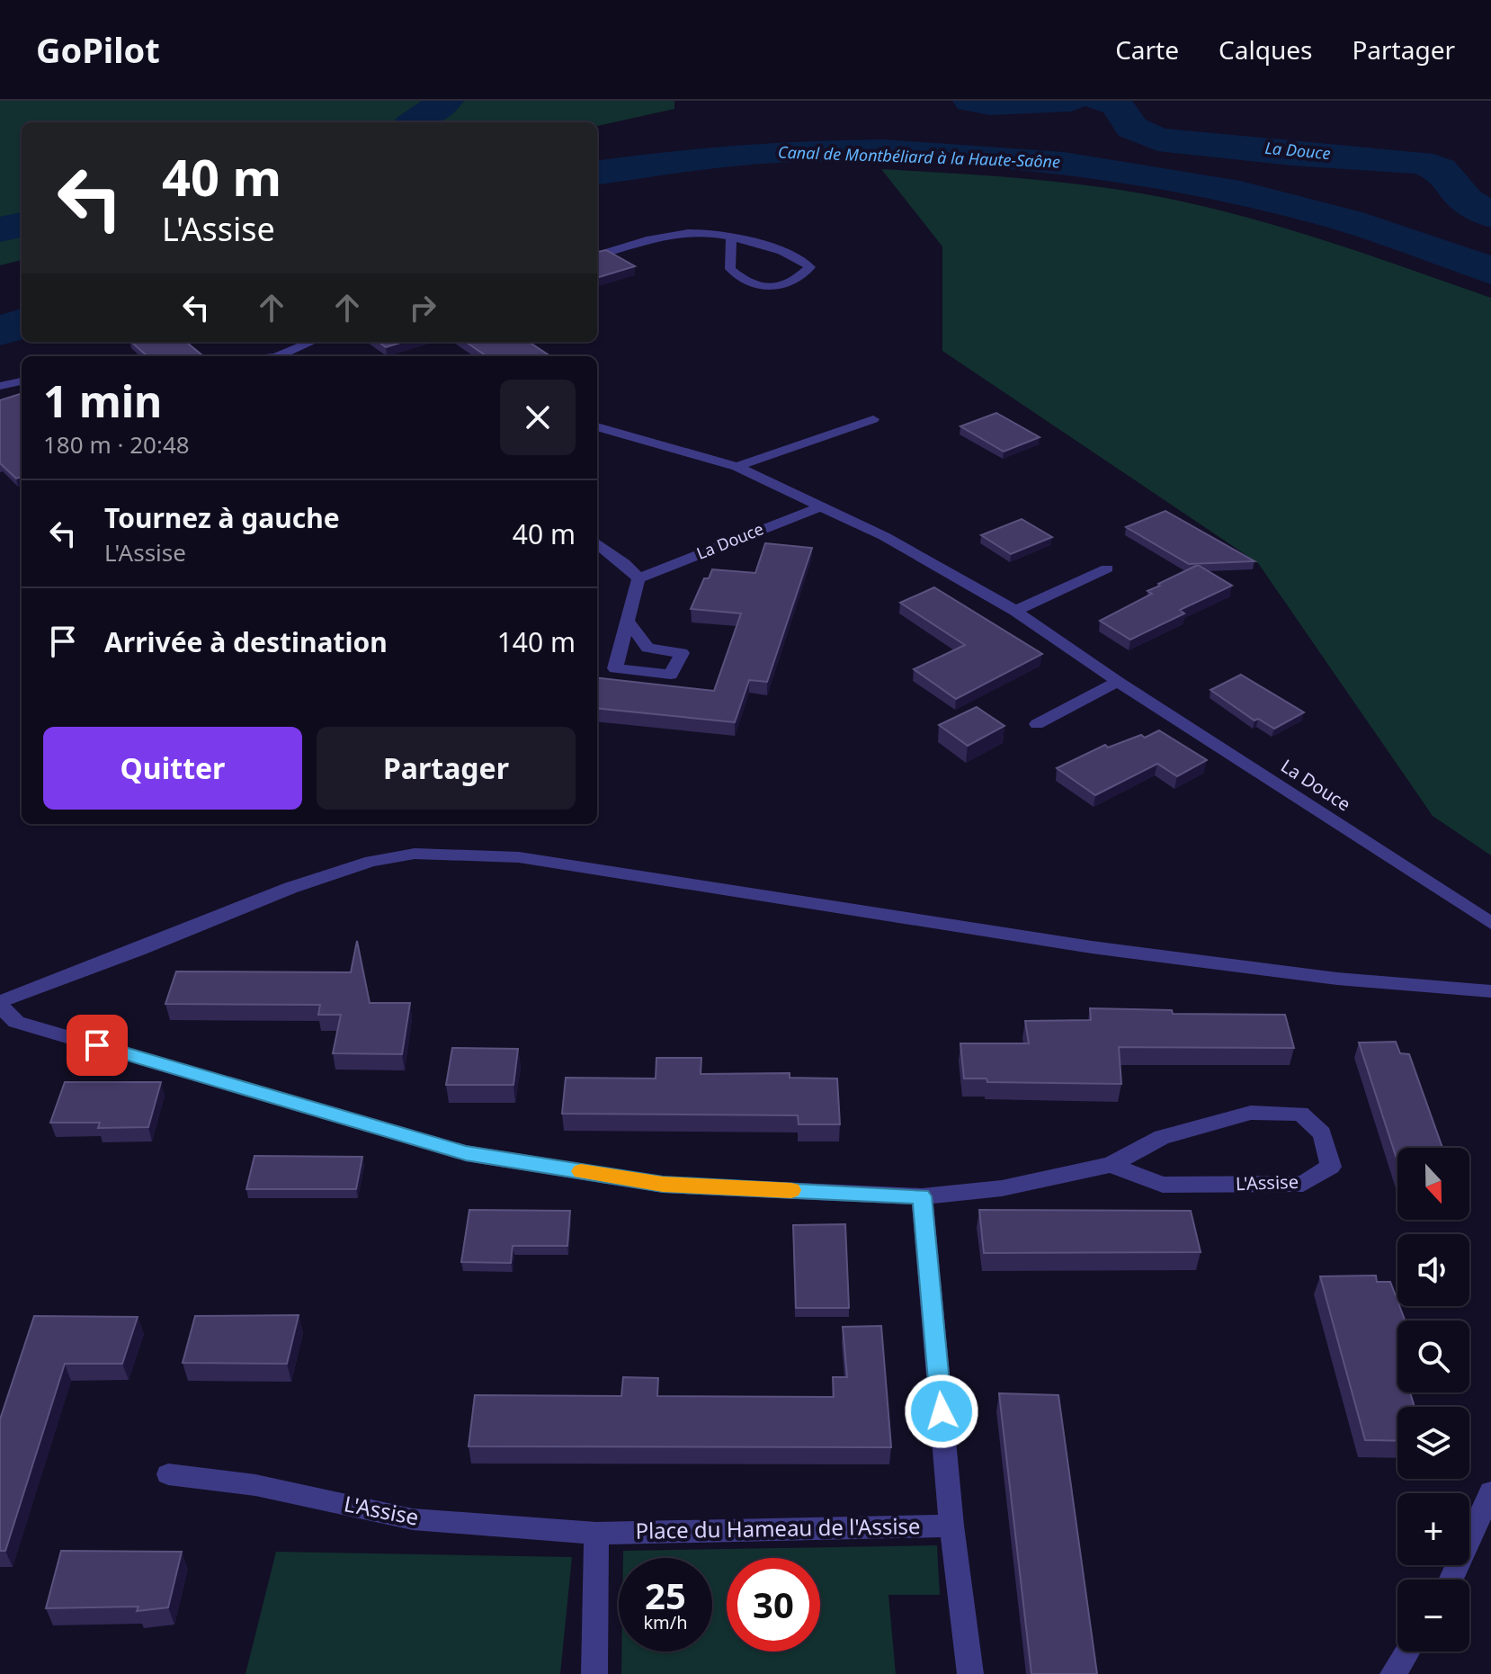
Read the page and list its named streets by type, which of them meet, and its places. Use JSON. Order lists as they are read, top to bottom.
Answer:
{
  "streets": {
    "street": ["La Douce", "L'Assise", "Place du Hameau de l'Assise"]
  },
  "crossings": [
    ["L'Assise", "Place du Hameau de l'Assise"]
  ],
  "water": ["La Douce", "Canal de Montbéliard à la Haute-Saône"],
  "north": "bottom",
  "page": {
    "header": "GoPilot",
    "nav": ["Carte", "Calques", "Partager"],
    "turn": ["40 m", "L'Assise"],
    "heading": ["1 min", "180 m · 20:48"],
    "list": [
      {
        "name": "Tournez à gauche",
        "note": "L'Assise",
        "value": "40 m"
      },
      {
        "name": "Arrivée à destination",
        "value": "140 m"
      }
    ],
    "buttons": ["Quitter", "Partager"],
    "map_buttons": ["+", "−"],
    "speed": "25 km/h",
    "limit": "30"
  }
}
